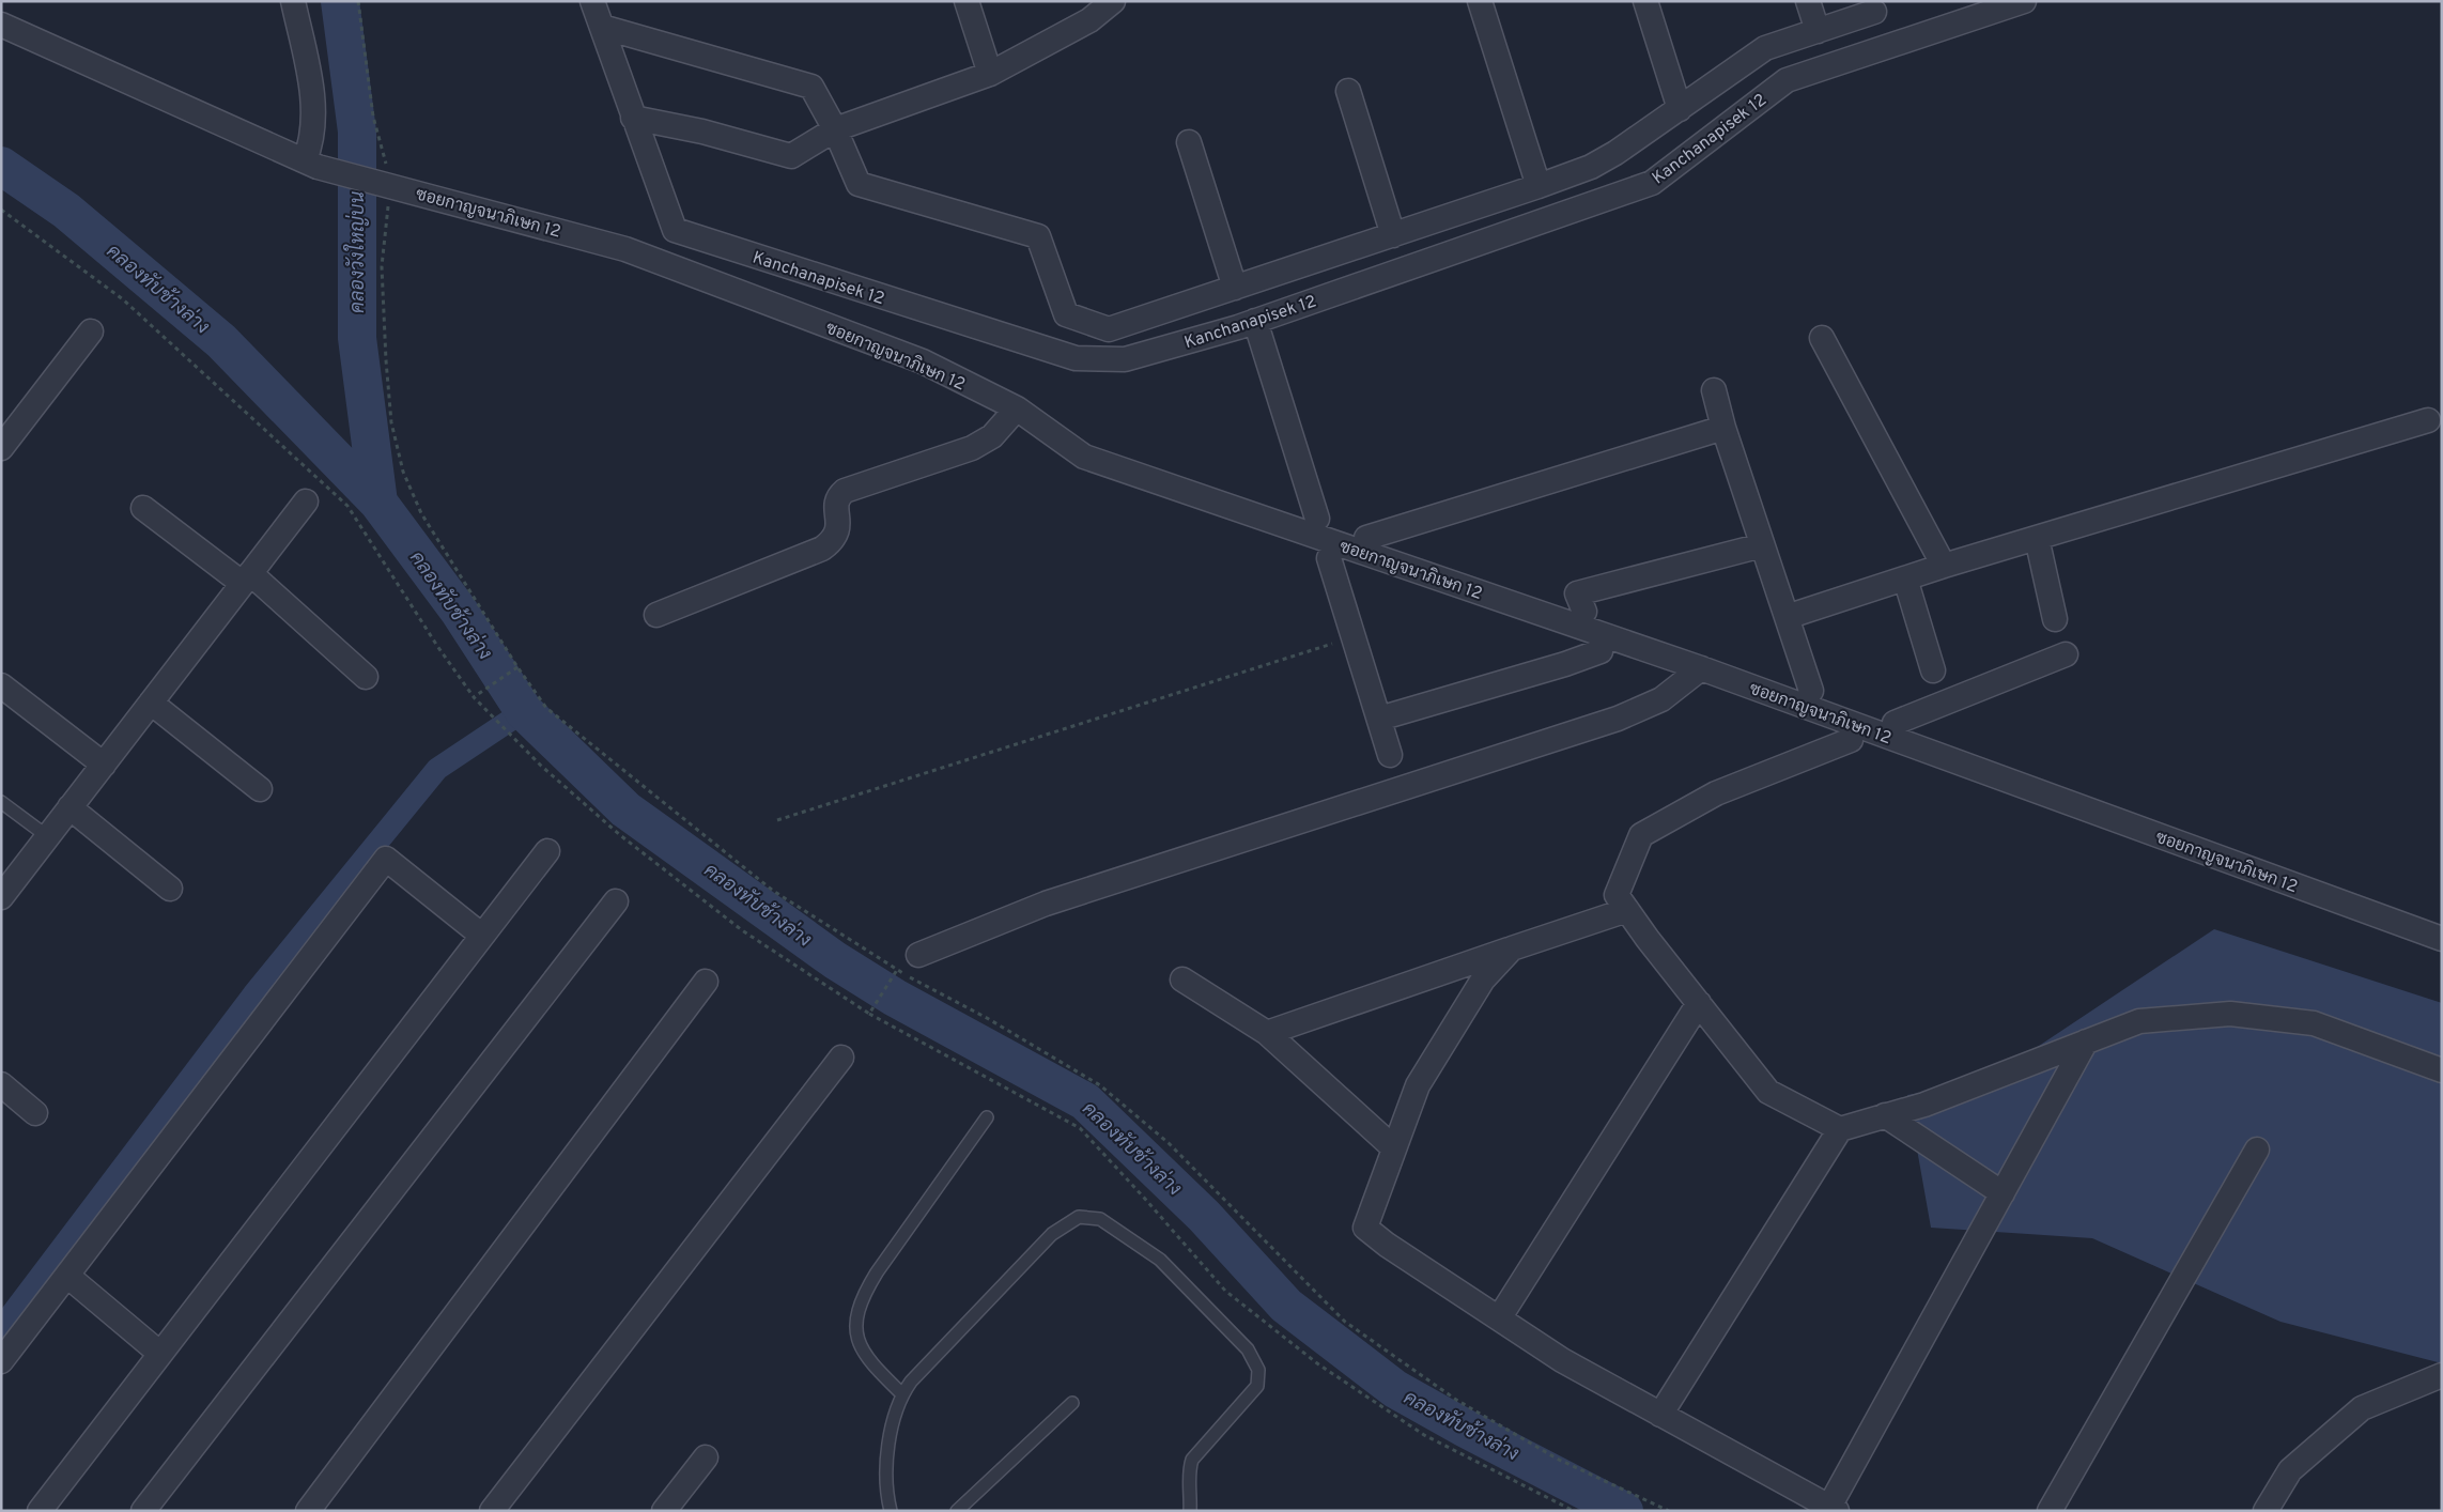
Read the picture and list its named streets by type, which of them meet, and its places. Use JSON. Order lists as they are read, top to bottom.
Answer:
{
  "streets": {
    "street": ["Kanchanapisek 12", "ซอยกาญจนาภิเษก 12"]
  },
  "water": ["คลองวังใหญ่บน", "คลองทับช้างล่าง"]
}
